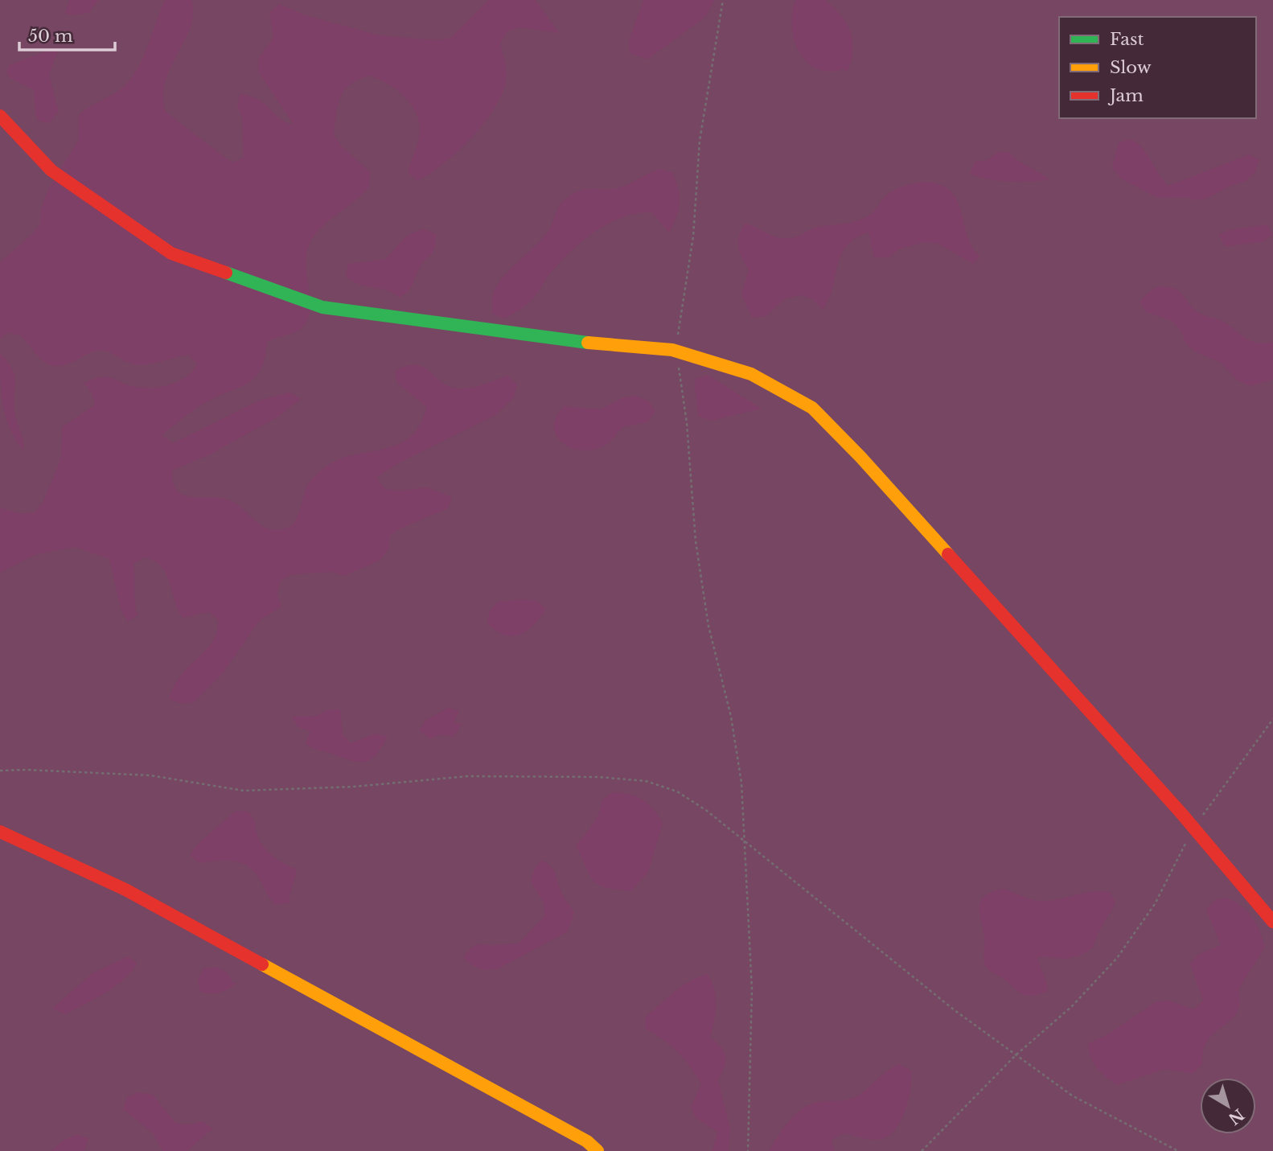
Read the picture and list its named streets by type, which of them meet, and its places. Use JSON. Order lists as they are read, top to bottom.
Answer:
{
  "legend": ["Fast", "Slow", "Jam"],
  "scale_bar": "50 m",
  "north": "bottom right"
}
